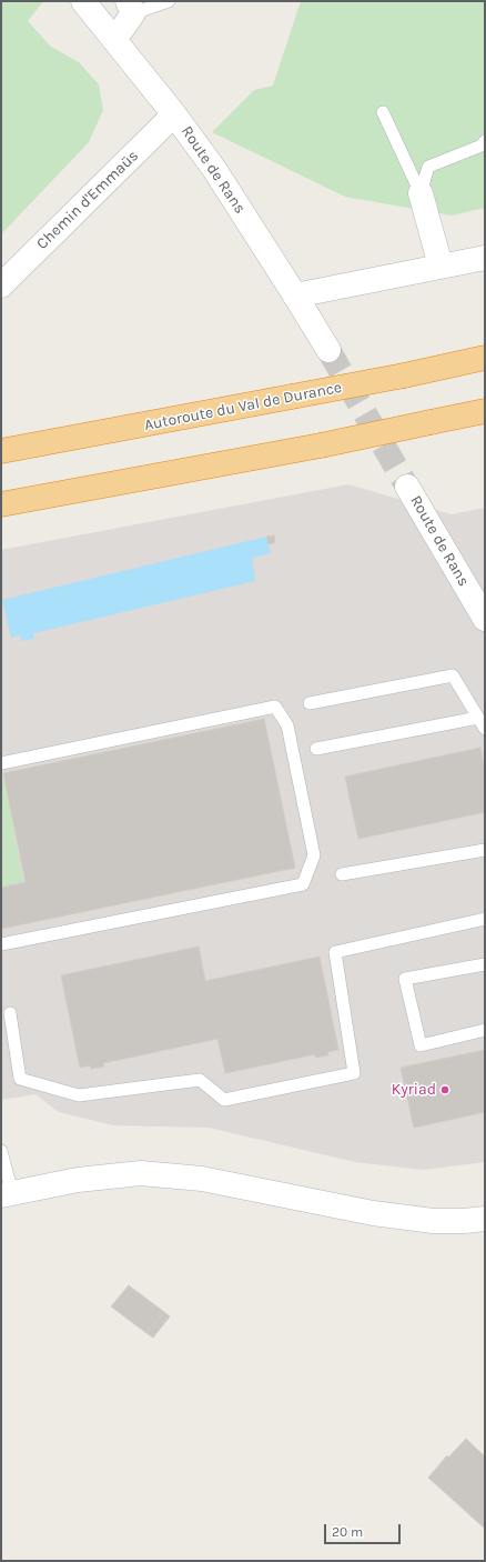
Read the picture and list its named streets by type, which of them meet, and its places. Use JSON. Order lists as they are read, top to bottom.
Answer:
{
  "streets": {
    "highway": ["Autoroute du Val de Durance"],
    "street": ["Route de Rans", "Chemin d'Emmaüs"]
  },
  "crossings": [
    ["Route de Rans", "Chemin d'Emmaüs"]
  ],
  "places": ["Kyriad"],
  "scale_bar": "20 m"
}
